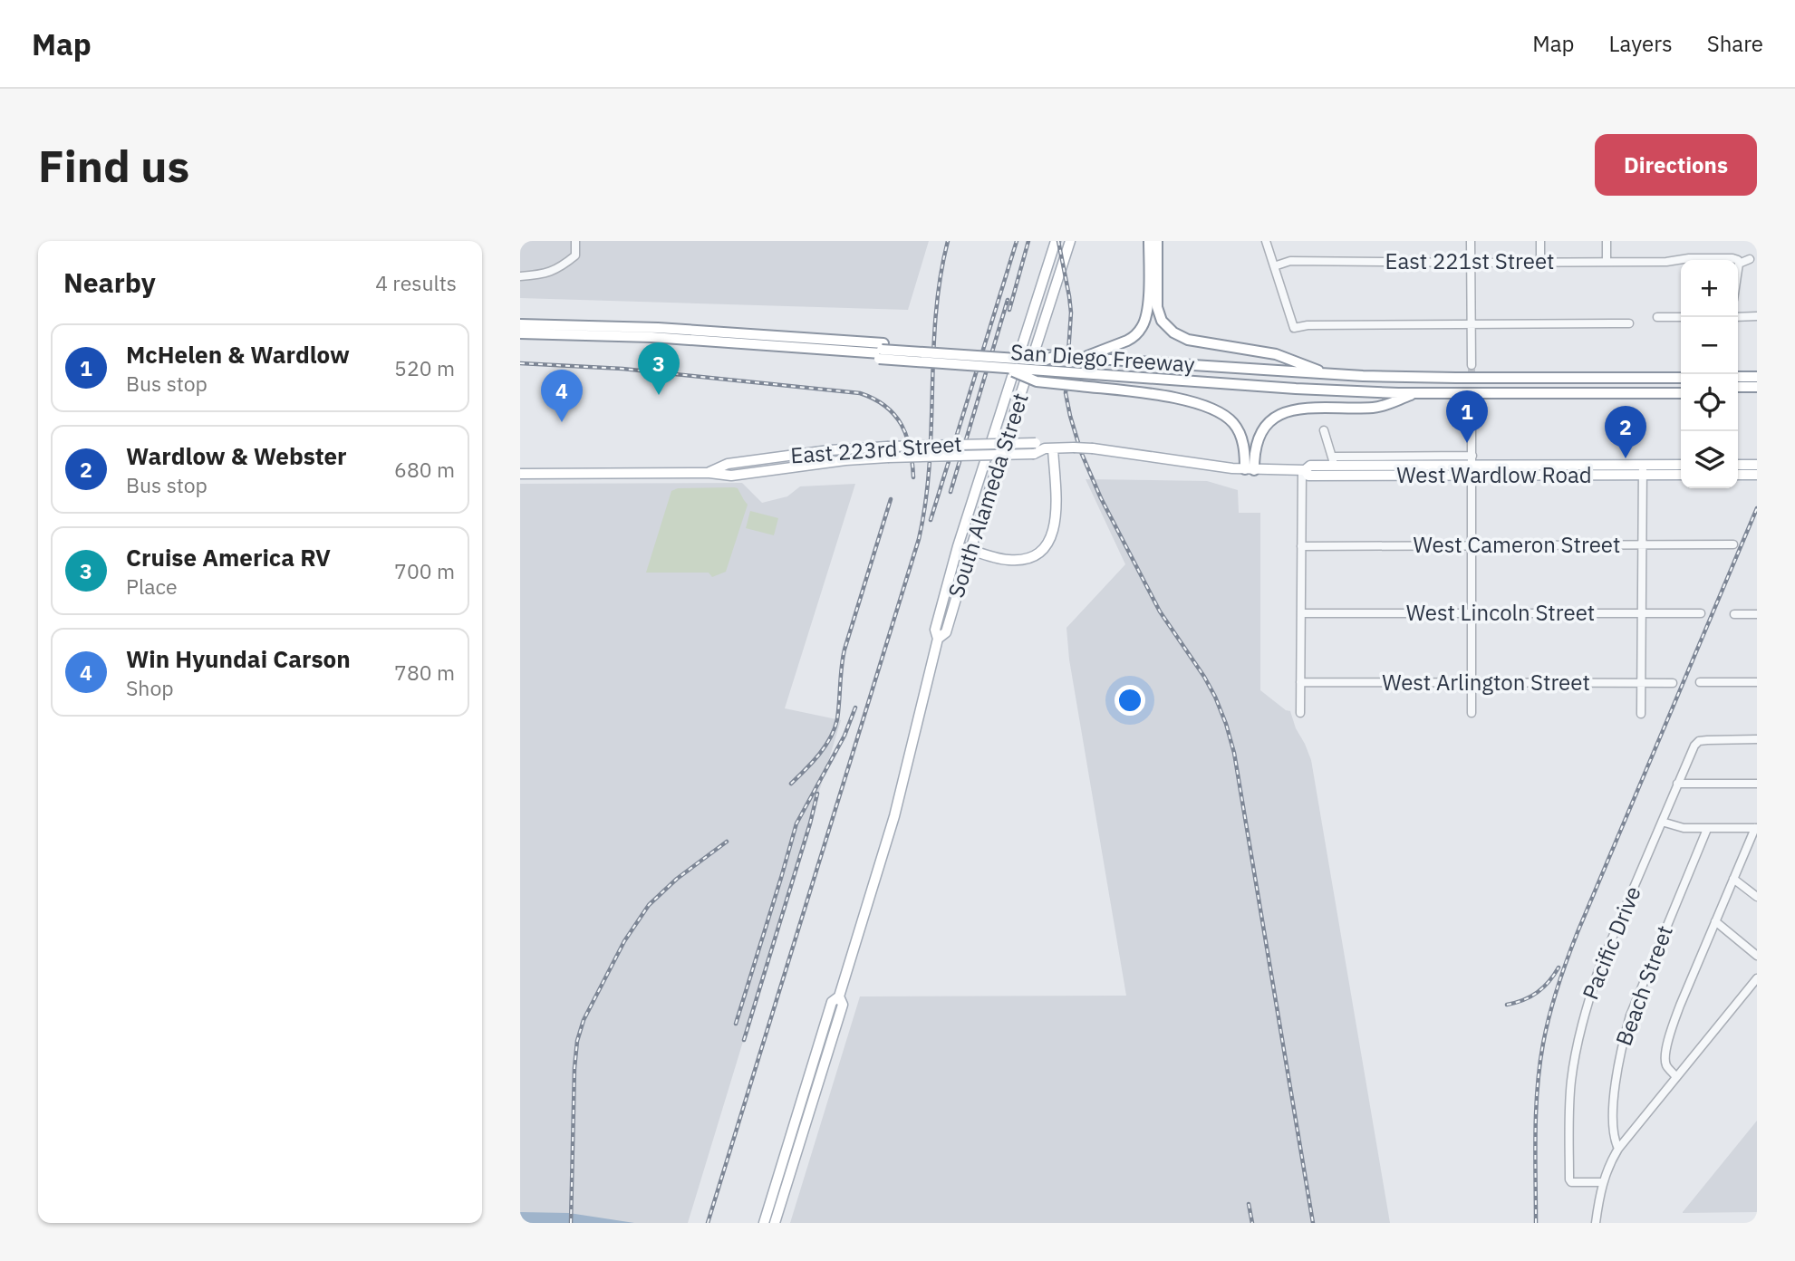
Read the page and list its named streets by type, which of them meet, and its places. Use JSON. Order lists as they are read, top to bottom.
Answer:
{
  "streets": {
    "highway": ["San Diego Freeway"],
    "main road": ["East 223rd Street", "West Wardlow Road", "South Alameda Street"],
    "street": [
      "East 221st Street",
      "West Cameron Street",
      "West Lincoln Street",
      "West Arlington Street",
      "Pacific Drive",
      "Beach Street"
    ]
  },
  "crossings": [
    ["East 223rd Street", "West Wardlow Road"]
  ],
  "page": {
    "header": "Map",
    "nav": ["Map", "Layers", "Share"],
    "buttons": "Directions",
    "title": "Find us",
    "heading": ["Nearby", "4 results"],
    "map_buttons": ["+", "−"],
    "list": [
      {
        "mark": "1",
        "name": "McHelen & Wardlow",
        "note": "Bus stop",
        "value": "520 m"
      },
      {
        "mark": "2",
        "name": "Wardlow & Webster",
        "note": "Bus stop",
        "value": "680 m"
      },
      {
        "mark": "3",
        "name": "Cruise America RV",
        "note": "Place",
        "value": "700 m"
      },
      {
        "mark": "4",
        "name": "Win Hyundai Carson",
        "note": "Shop",
        "value": "780 m"
      }
    ],
    "pins": [
      "3",
      "4",
      "1",
      "2"
    ]
  }
}
